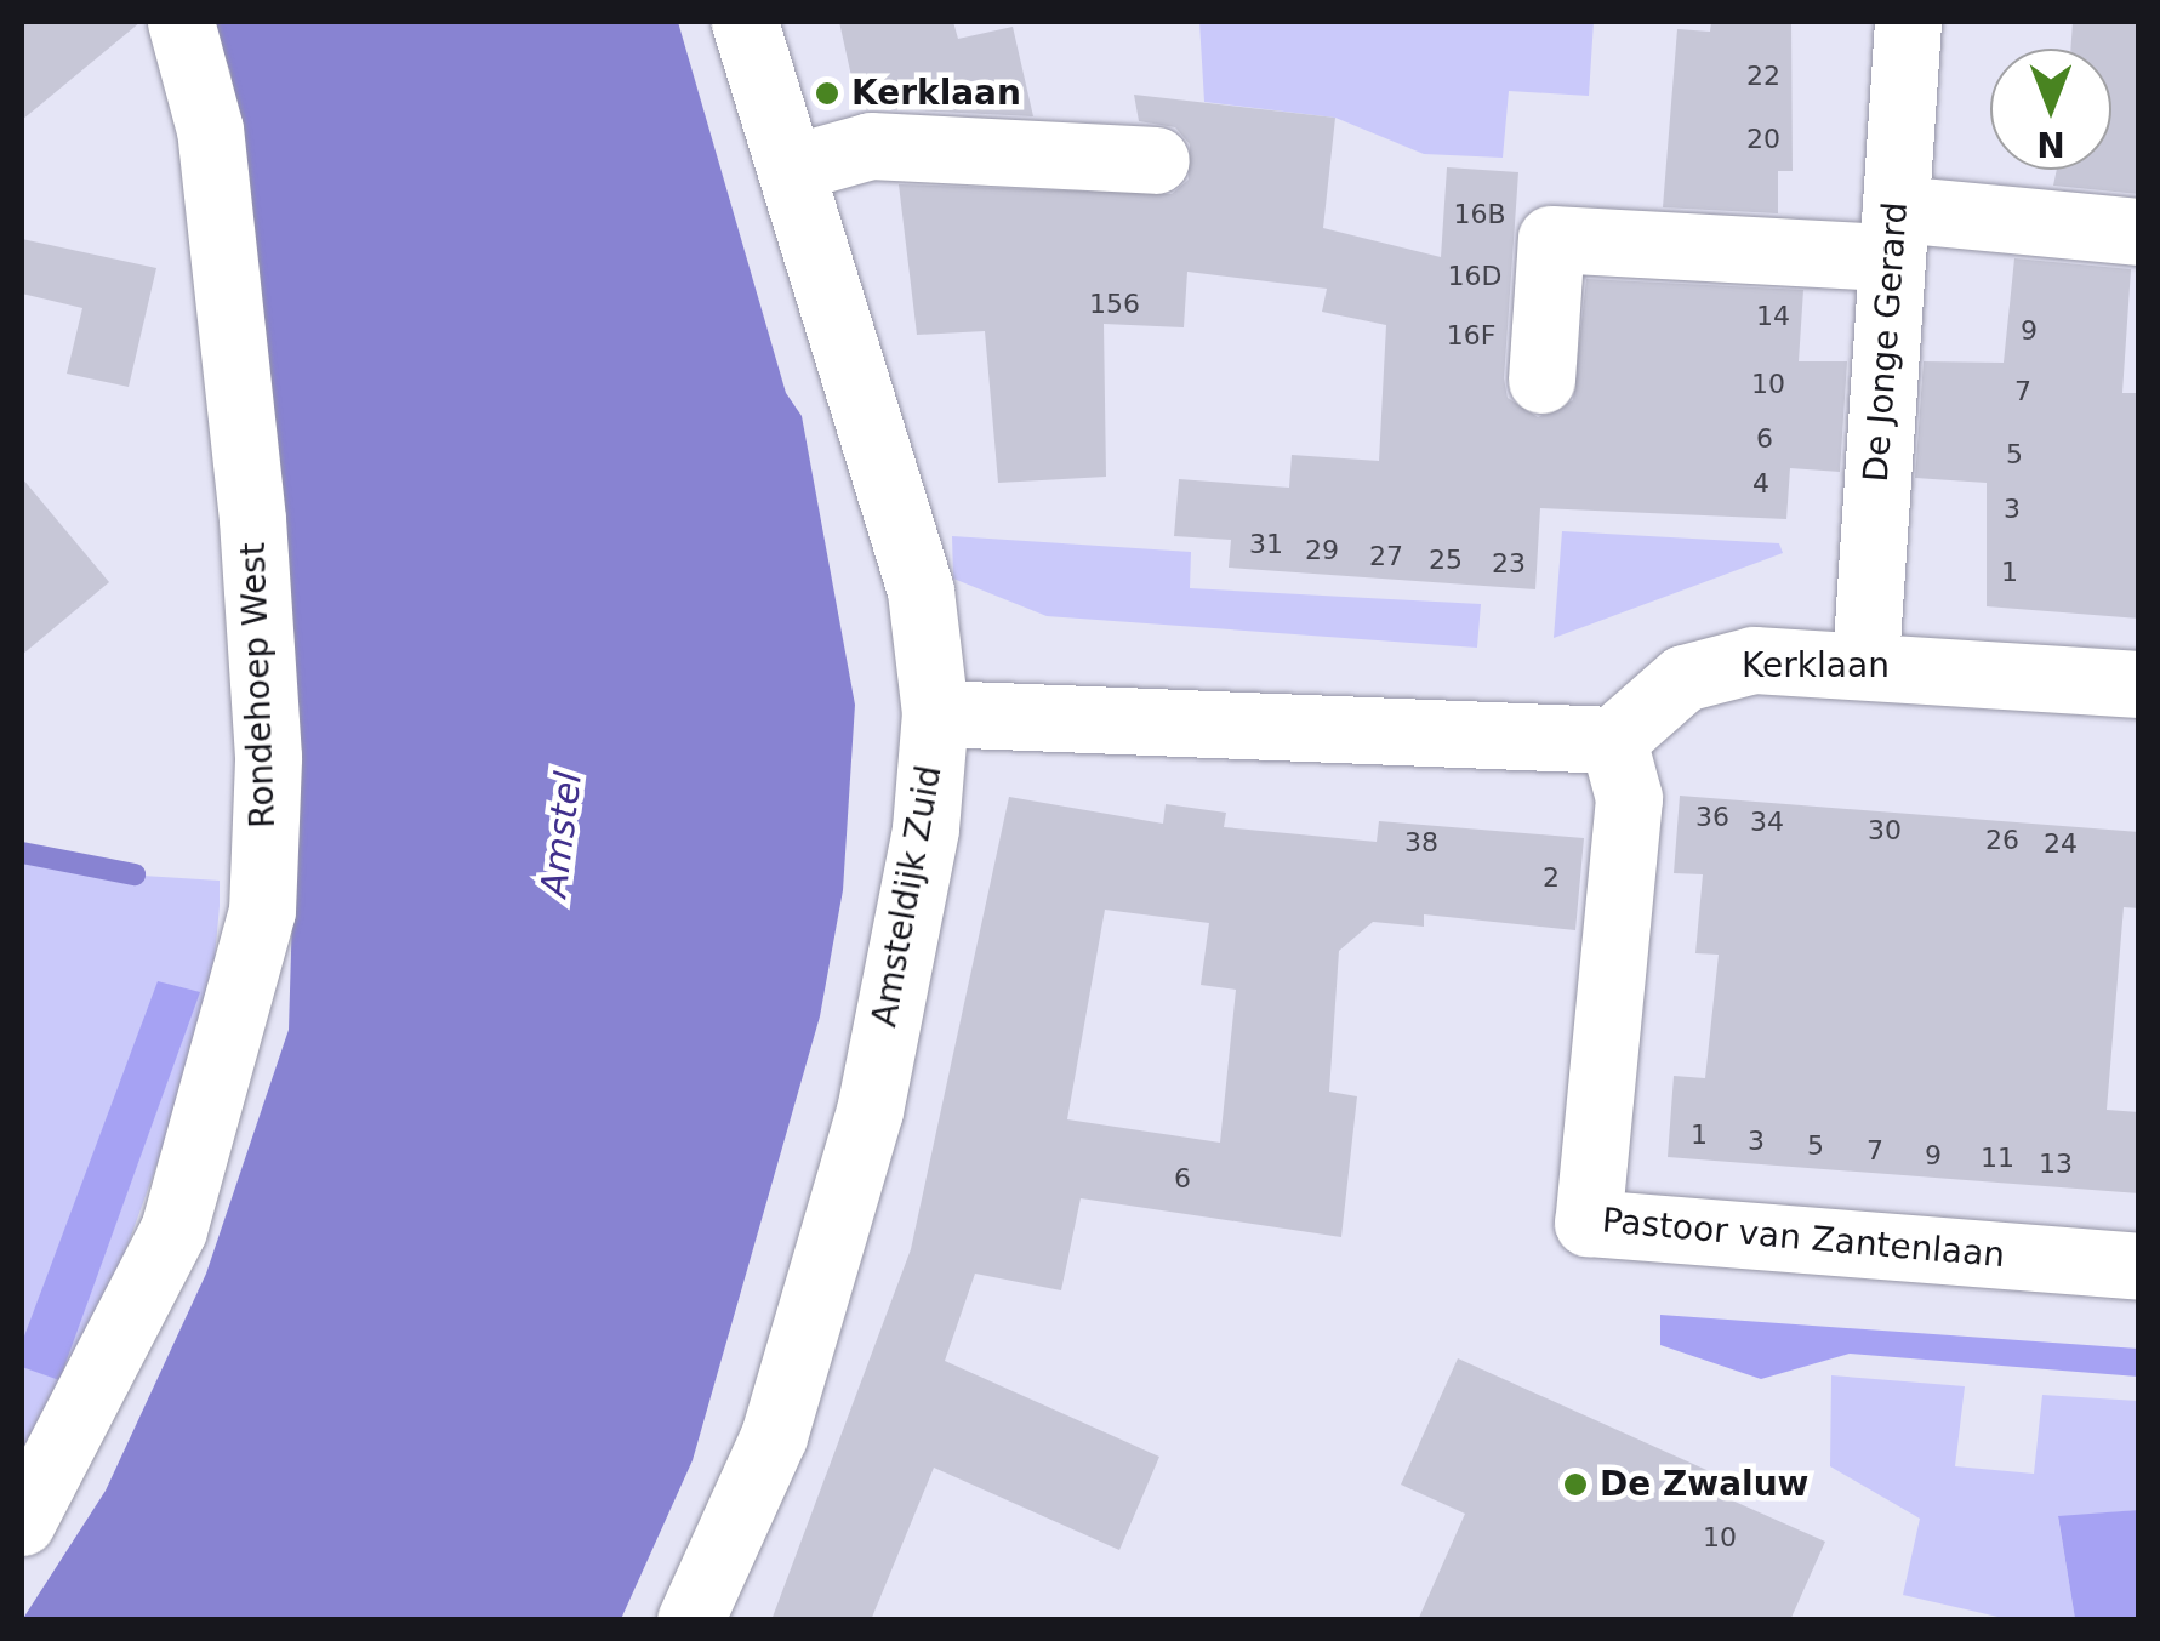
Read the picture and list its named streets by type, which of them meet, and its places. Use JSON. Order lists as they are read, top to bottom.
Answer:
{
  "streets": {
    "street": [
      "De Jonge Gerard",
      "Kerklaan",
      "Rondehoep West",
      "Amsteldijk Zuid",
      "Pastoor van Zantenlaan"
    ]
  },
  "crossings": [
    ["De Jonge Gerard", "Kerklaan"],
    ["Kerklaan", "Pastoor van Zantenlaan"]
  ],
  "water": ["Amstel"],
  "places": ["Kerklaan", "De Zwaluw"],
  "house_numbers": [
    "22",
    "20",
    "16B",
    "16D",
    "156",
    "14",
    "9",
    "16F",
    "10",
    "7",
    "6",
    "5",
    "4",
    "3",
    "31",
    "29",
    "27",
    "25",
    "23",
    "1",
    "36",
    "34",
    "30",
    "26",
    "38",
    "24",
    "2",
    "1",
    "3",
    "5",
    "7",
    "9",
    "11",
    "13",
    "6",
    "10"
  ],
  "north": "bottom"
}
